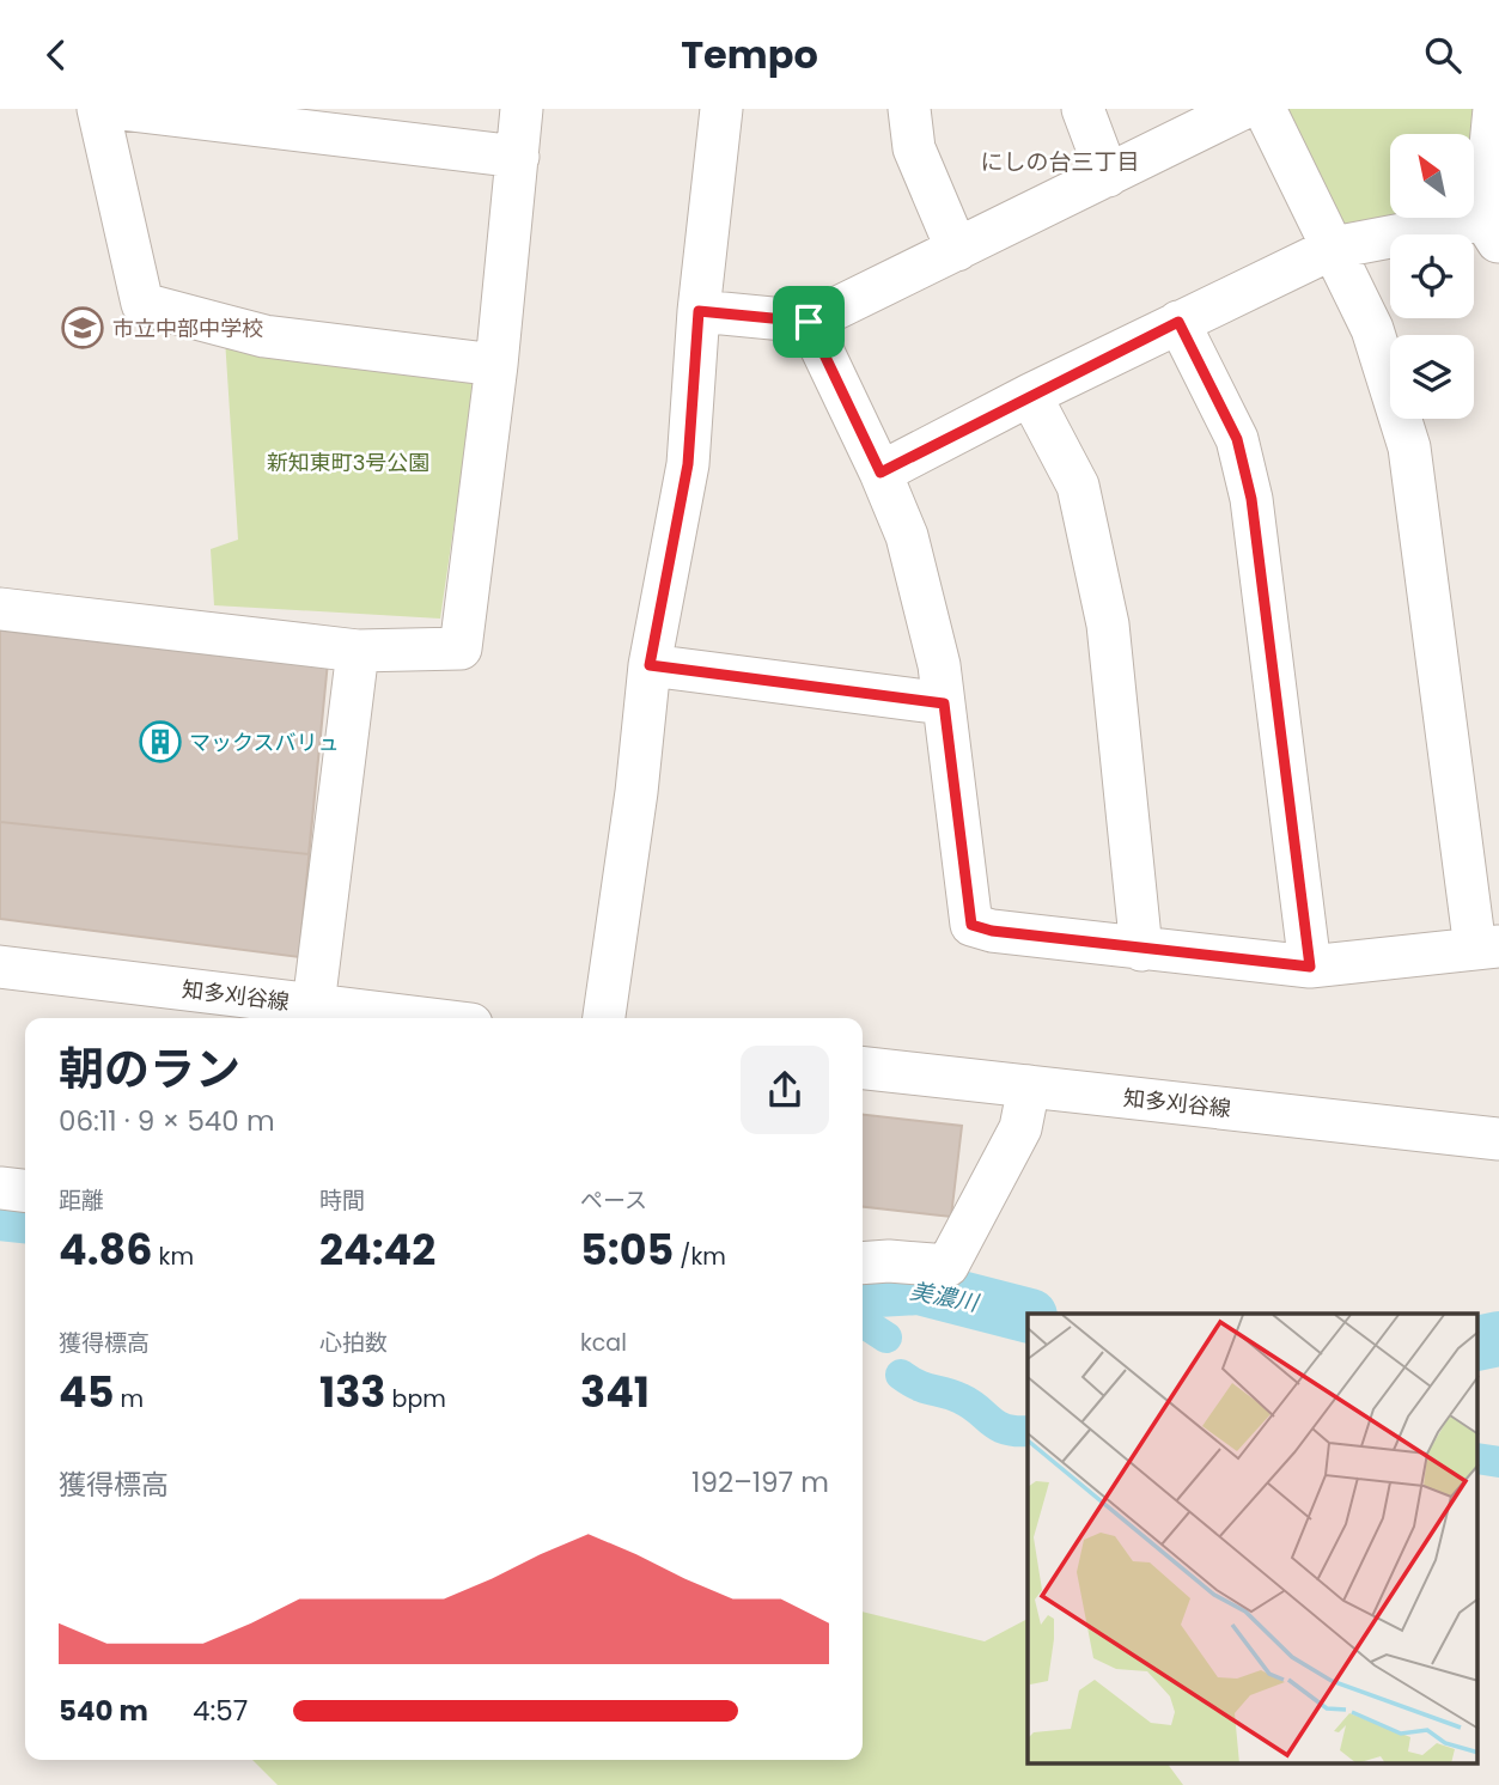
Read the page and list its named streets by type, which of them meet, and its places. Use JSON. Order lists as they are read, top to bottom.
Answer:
{
  "streets": {
    "street": ["知多刈谷線"]
  },
  "districts": ["にしの台三丁目"],
  "water": ["美濃川"],
  "parks": ["新知東町3号公園"],
  "places": {
    "school or university": ["市立中部中学校"],
    "building": ["マックスバリュ"]
  },
  "north": "top left",
  "page": {
    "header": "Tempo",
    "heading": ["朝のラン", "06:11 · 9 × 540 m"],
    "stats": [
      ["距離", "4.86 km"],
      ["時間", "24:42"],
      ["ペース", "5:05 /km"],
      ["獲得標高", "45 m"],
      ["心拍数", "133 bpm"],
      ["kcal", "341"]
    ],
    "chart": ["獲得標高", "192–197 m"],
    "list": [
      {
        "name": "540 m",
        "note": "4:57"
      }
    ]
  }
}
